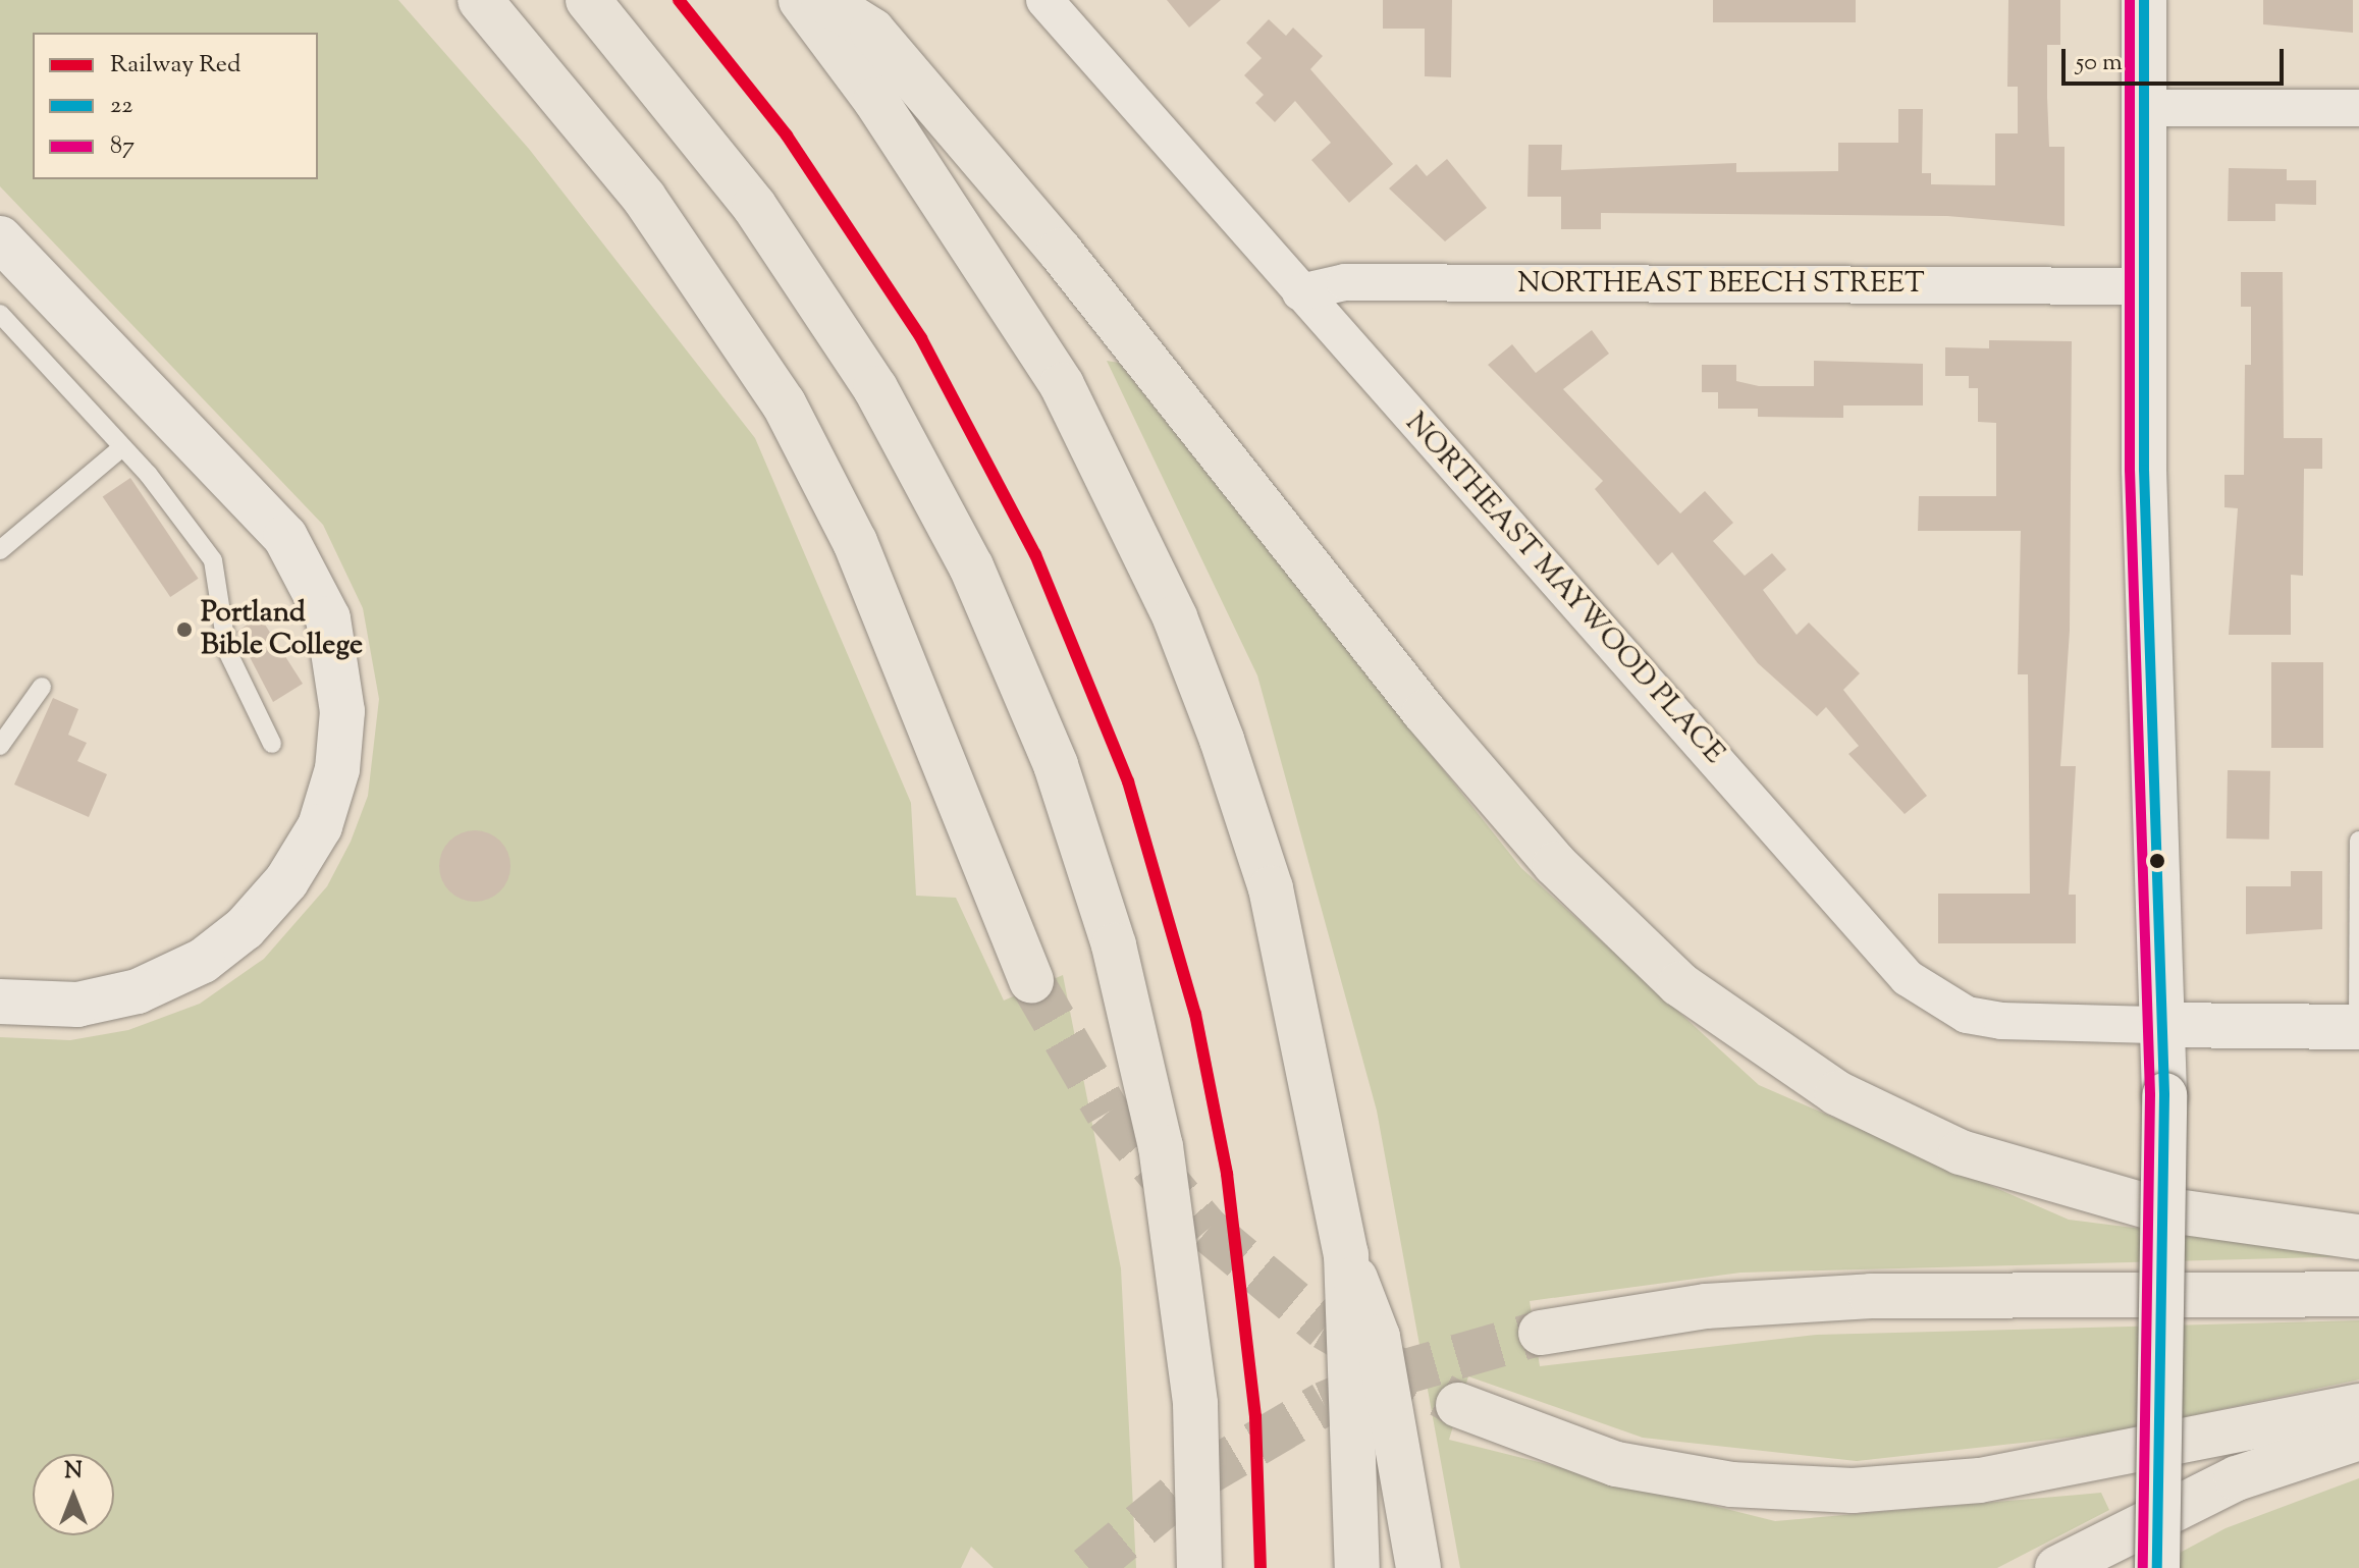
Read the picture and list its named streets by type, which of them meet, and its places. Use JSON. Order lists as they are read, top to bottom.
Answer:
{
  "streets": {
    "street": ["NORTHEAST BEECH STREET", "NORTHEAST MAYWOOD PLACE"]
  },
  "crossings": [
    ["NORTHEAST BEECH STREET", "NORTHEAST MAYWOOD PLACE"]
  ],
  "places": ["Portland Bible College"],
  "lines": ["rail line Red", "transit line 22", "transit line 87"],
  "legend": ["Railway Red", "22", "87"],
  "scale_bar": "50 m",
  "north": "top"
}
